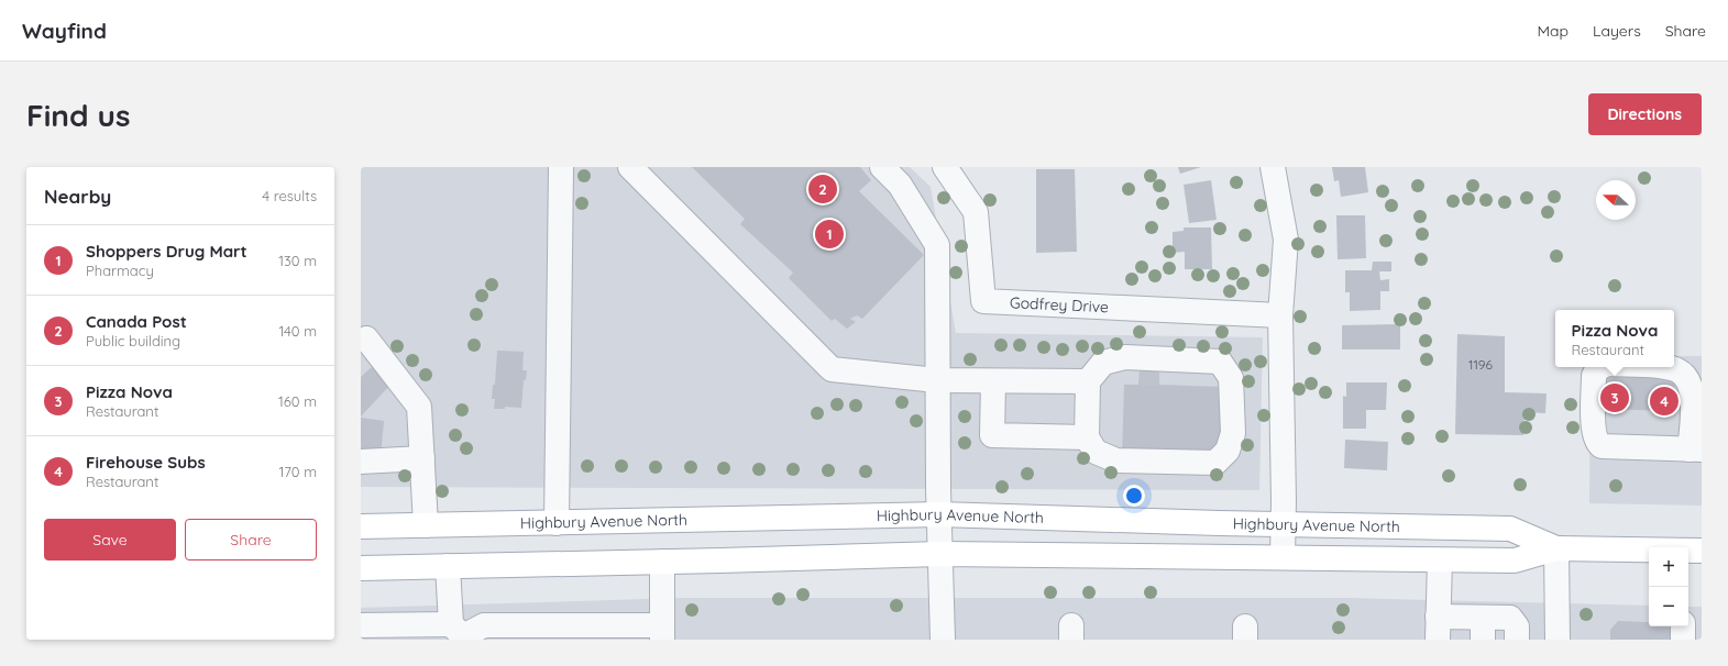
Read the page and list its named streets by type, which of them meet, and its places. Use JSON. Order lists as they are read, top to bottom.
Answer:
{
  "streets": {
    "main road": ["Highbury Avenue North"],
    "street": ["Godfrey Drive"]
  },
  "house_numbers": ["1196"],
  "north": "left",
  "page": {
    "header": "Wayfind",
    "nav": ["Map", "Layers", "Share"],
    "buttons": [
      "Directions",
      ["Save", "Share"]
    ],
    "title": "Find us",
    "heading": ["Nearby", "4 results"],
    "pins": [
      "2",
      "1",
      "3",
      "4"
    ],
    "list": [
      {
        "mark": "1",
        "name": "Shoppers Drug Mart",
        "note": "Pharmacy",
        "value": "130 m"
      },
      {
        "mark": "2",
        "name": "Canada Post",
        "note": "Public building",
        "value": "140 m"
      },
      {
        "mark": "3",
        "name": "Pizza Nova",
        "note": "Restaurant",
        "value": "160 m"
      },
      {
        "mark": "4",
        "name": "Firehouse Subs",
        "note": "Restaurant",
        "value": "170 m"
      }
    ],
    "popup": ["Pizza Nova", "Restaurant"],
    "map_buttons": ["+", "−"]
  }
}
